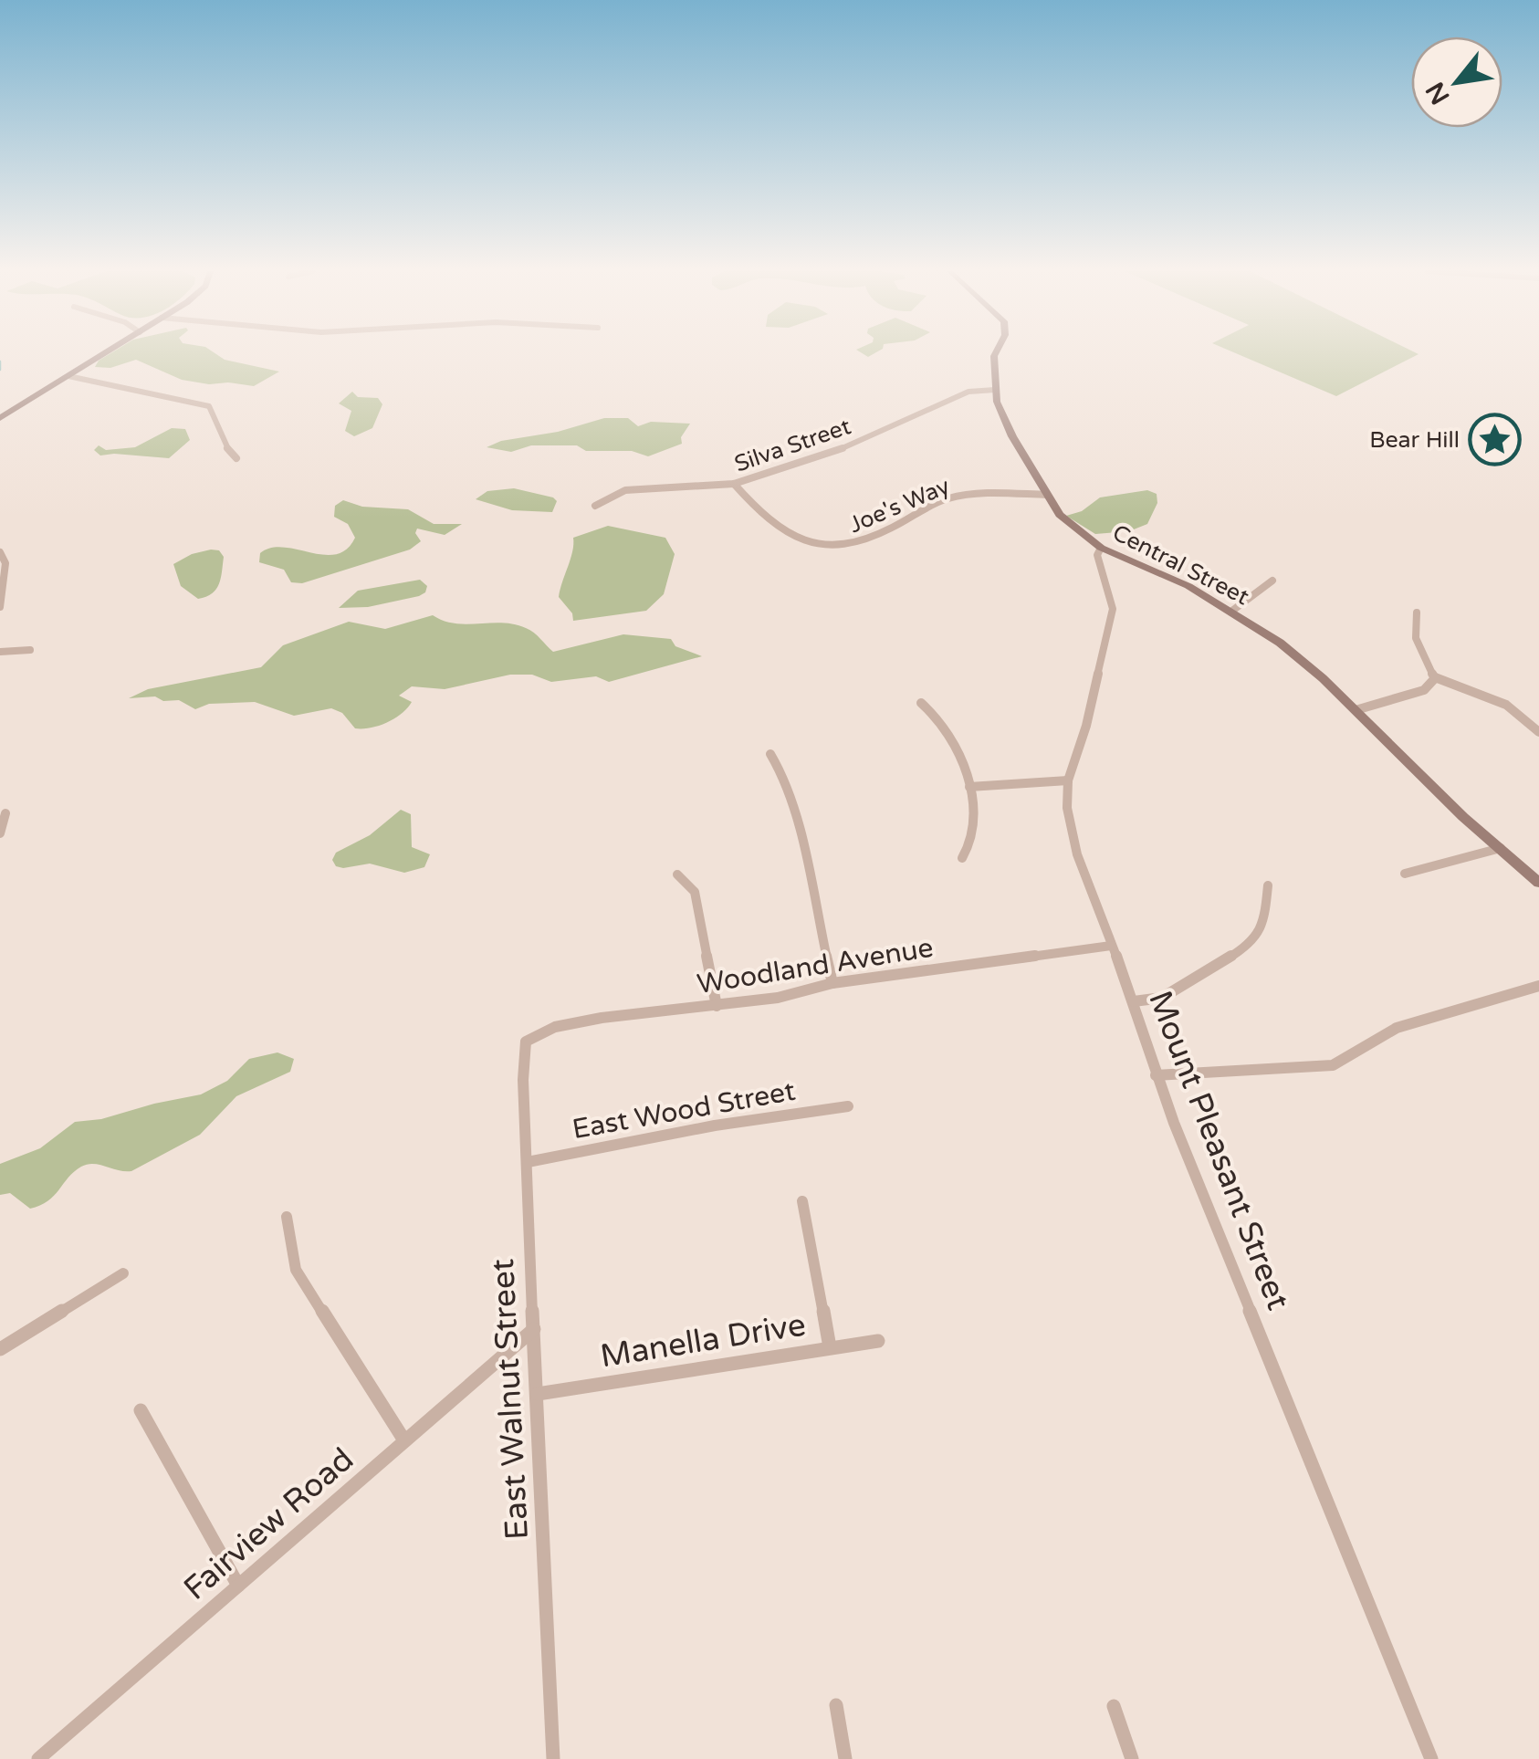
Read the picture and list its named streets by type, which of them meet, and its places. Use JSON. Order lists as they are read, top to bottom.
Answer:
{
  "streets": {
    "street": [
      "Silva Street",
      "Joe's Way",
      "Central Street",
      "Woodland Avenue",
      "East Wood Street",
      "Mount Pleasant Street",
      "Manella Drive",
      "East Walnut Street",
      "Fairview Road"
    ]
  },
  "crossings": [
    ["Silva Street", "Joe's Way"],
    ["Silva Street", "Central Street"],
    ["Joe's Way", "Central Street"],
    ["Central Street", "Mount Pleasant Street"],
    ["Woodland Avenue", "Mount Pleasant Street"],
    ["Woodland Avenue", "East Walnut Street"],
    ["East Wood Street", "East Walnut Street"],
    ["Manella Drive", "East Walnut Street"],
    ["East Walnut Street", "Fairview Road"]
  ],
  "places": {
    "place": ["Bear Hill"]
  },
  "north": "bottom left"
}
